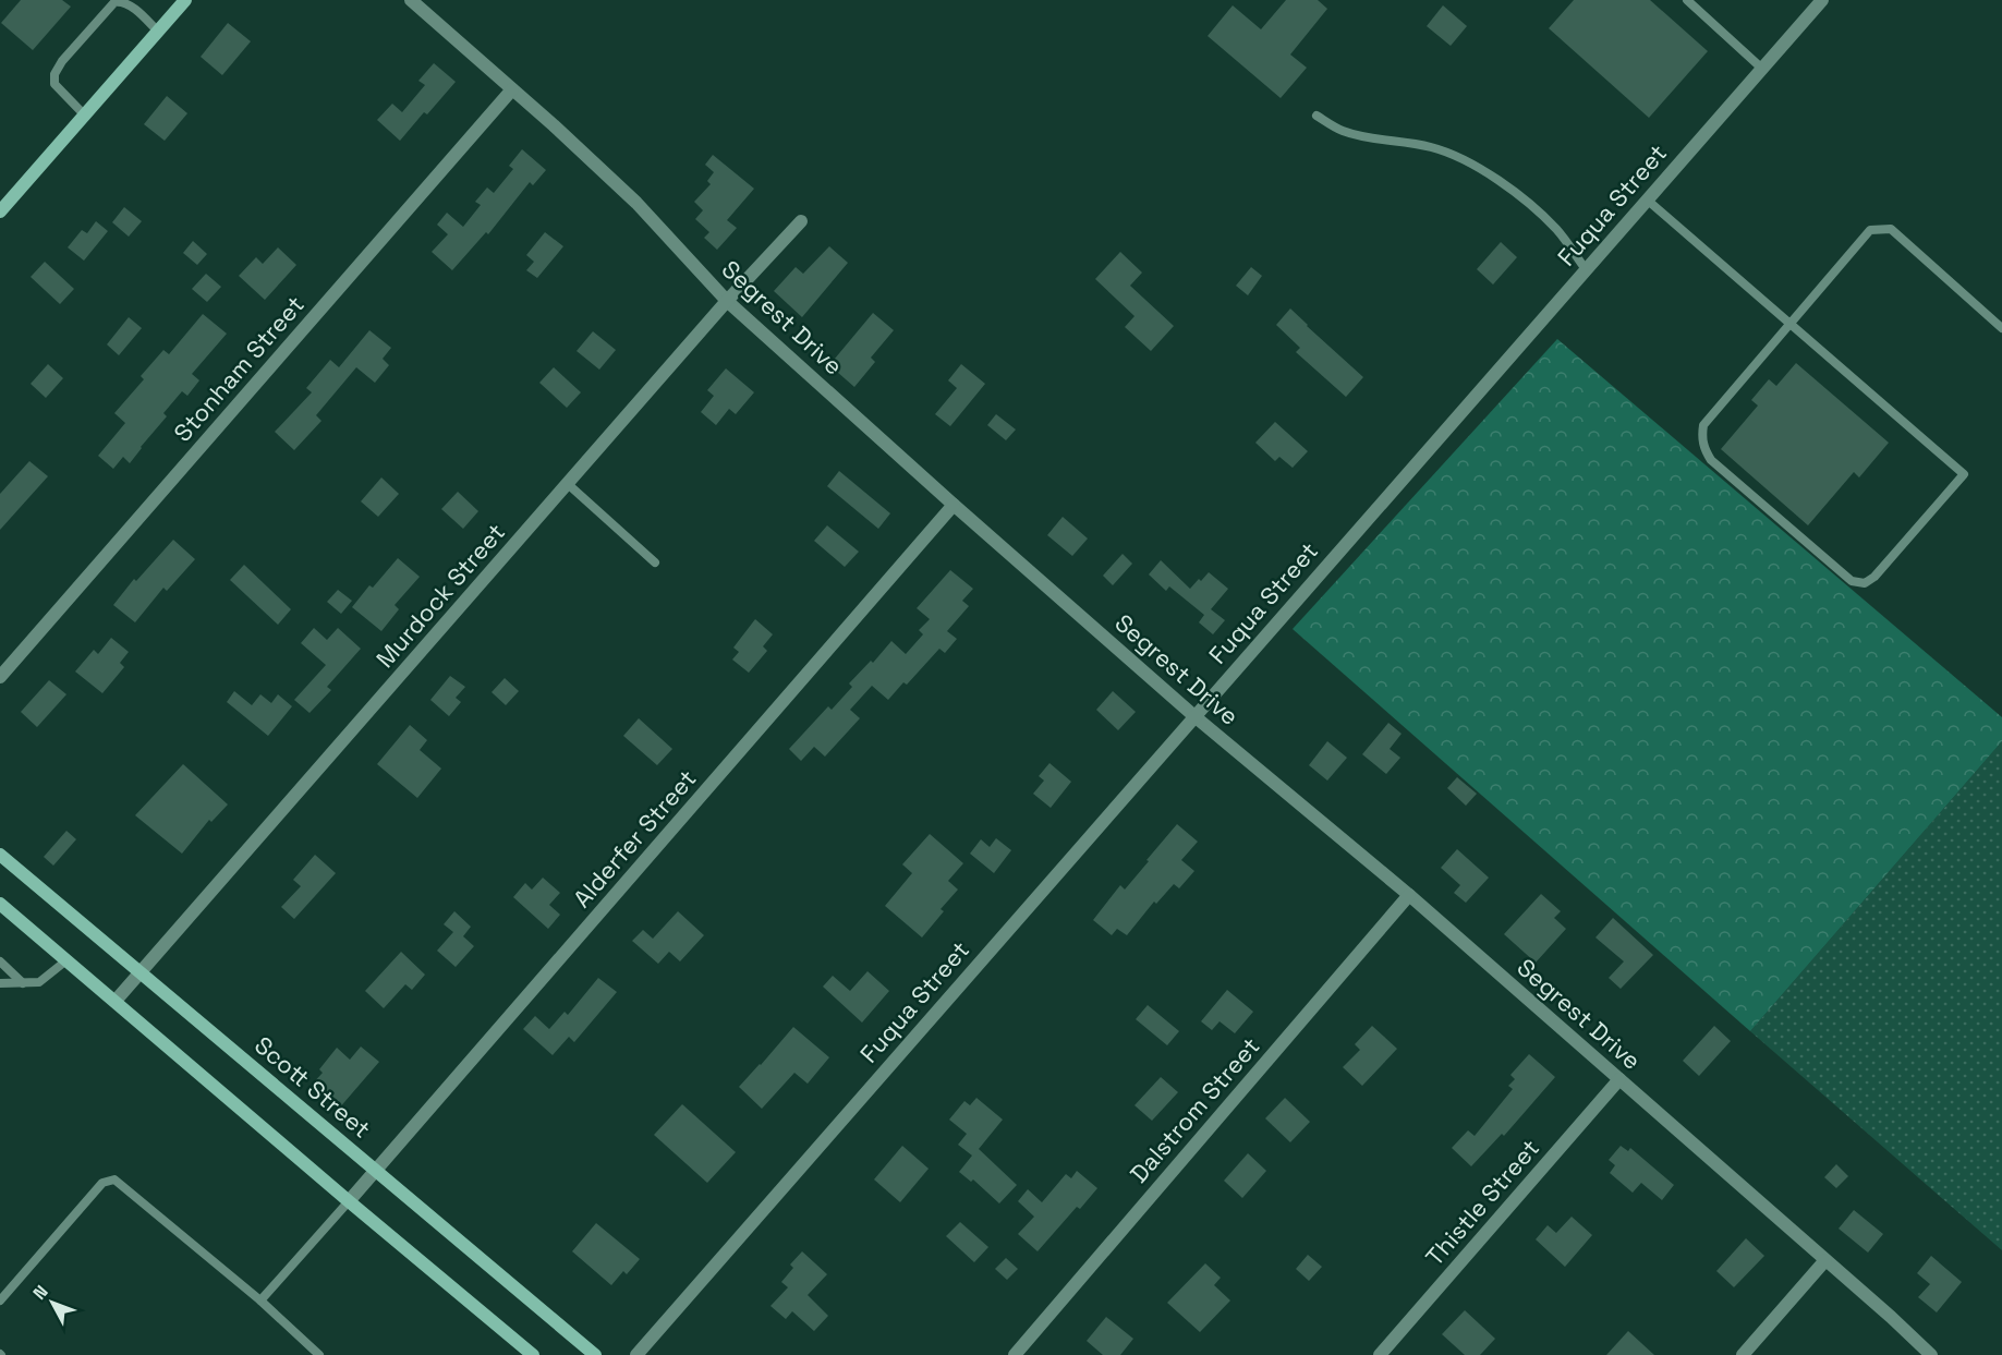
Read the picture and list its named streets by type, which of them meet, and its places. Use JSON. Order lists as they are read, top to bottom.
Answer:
{
  "streets": {
    "main road": ["Scott Street"],
    "street": [
      "Fuqua Street",
      "Segrest Drive",
      "Stonham Street",
      "Murdock Street",
      "Alderfer Street",
      "Dalstrom Street",
      "Thistle Street"
    ]
  },
  "crossings": [
    ["Fuqua Street", "Segrest Drive"],
    ["Segrest Drive", "Stonham Street"],
    ["Segrest Drive", "Murdock Street"],
    ["Segrest Drive", "Alderfer Street"],
    ["Segrest Drive", "Dalstrom Street"],
    ["Segrest Drive", "Thistle Street"],
    ["Murdock Street", "Scott Street"],
    ["Alderfer Street", "Scott Street"]
  ],
  "north": "top left"
}
